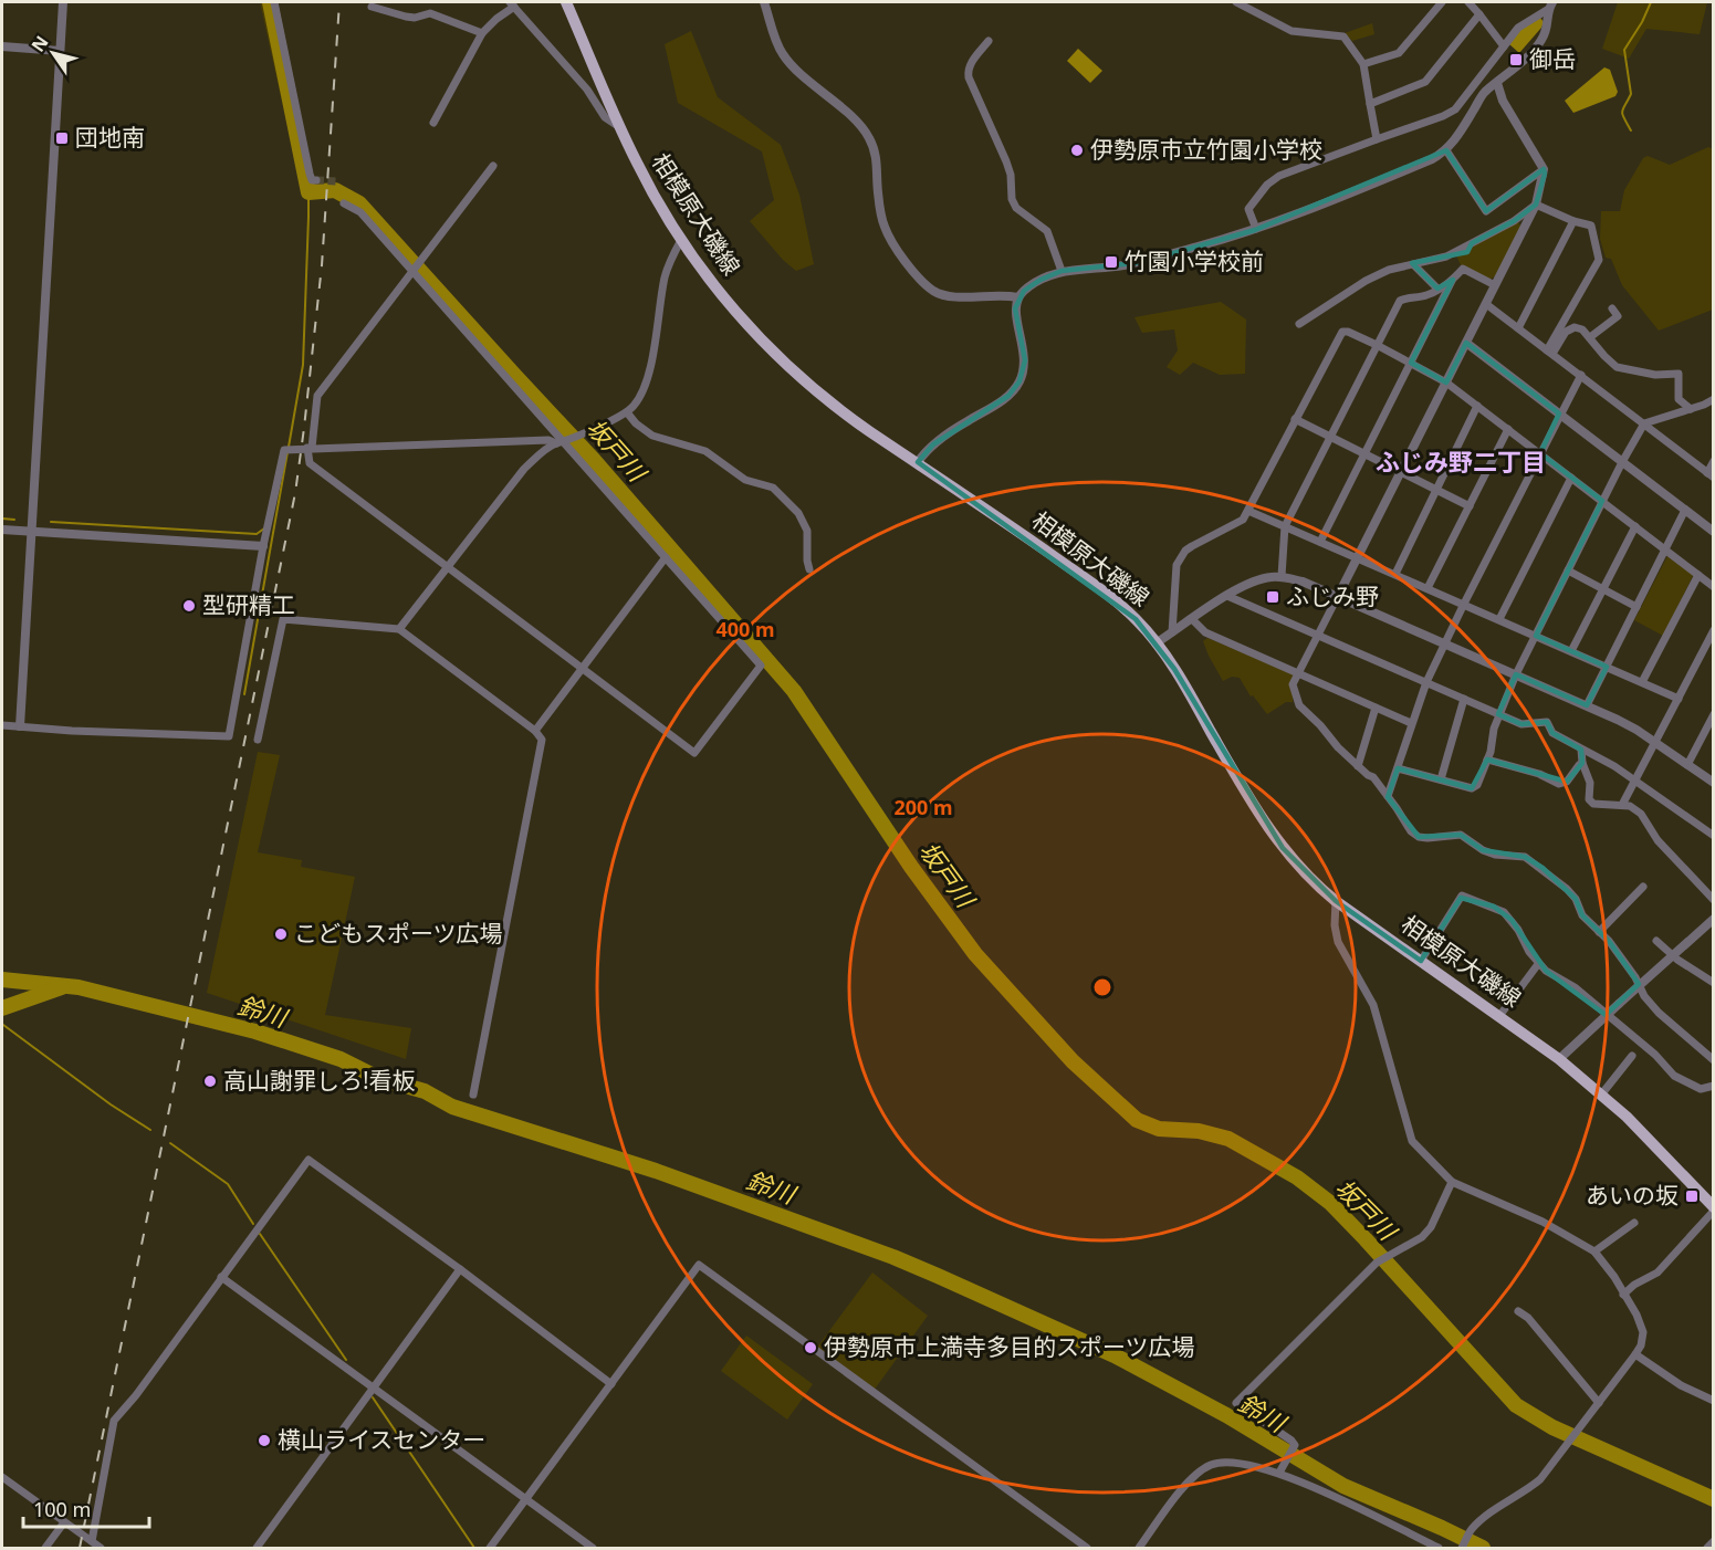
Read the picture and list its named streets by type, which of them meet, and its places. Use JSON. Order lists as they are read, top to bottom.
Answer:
{
  "streets": {
    "main road": ["相模原大磯線"]
  },
  "districts": ["ふじみ野二丁目"],
  "water": ["坂戸川", "鈴川"],
  "places": {
    "transit": [
      "御岳",
      "団地南",
      "竹園小学校前",
      "ふじみ野",
      "あいの坂"
    ],
    "other": [
      "伊勢原市立竹園小学校",
      "型研精工",
      "こどもスポーツ広場",
      "高山謝罪しろ!看板",
      "伊勢原市上満寺多目的スポーツ広場",
      "横山ライスセンター"
    ]
  },
  "scale_bar": "100 m",
  "north": "top left",
  "rings": ["400 m", "200 m"]
}
